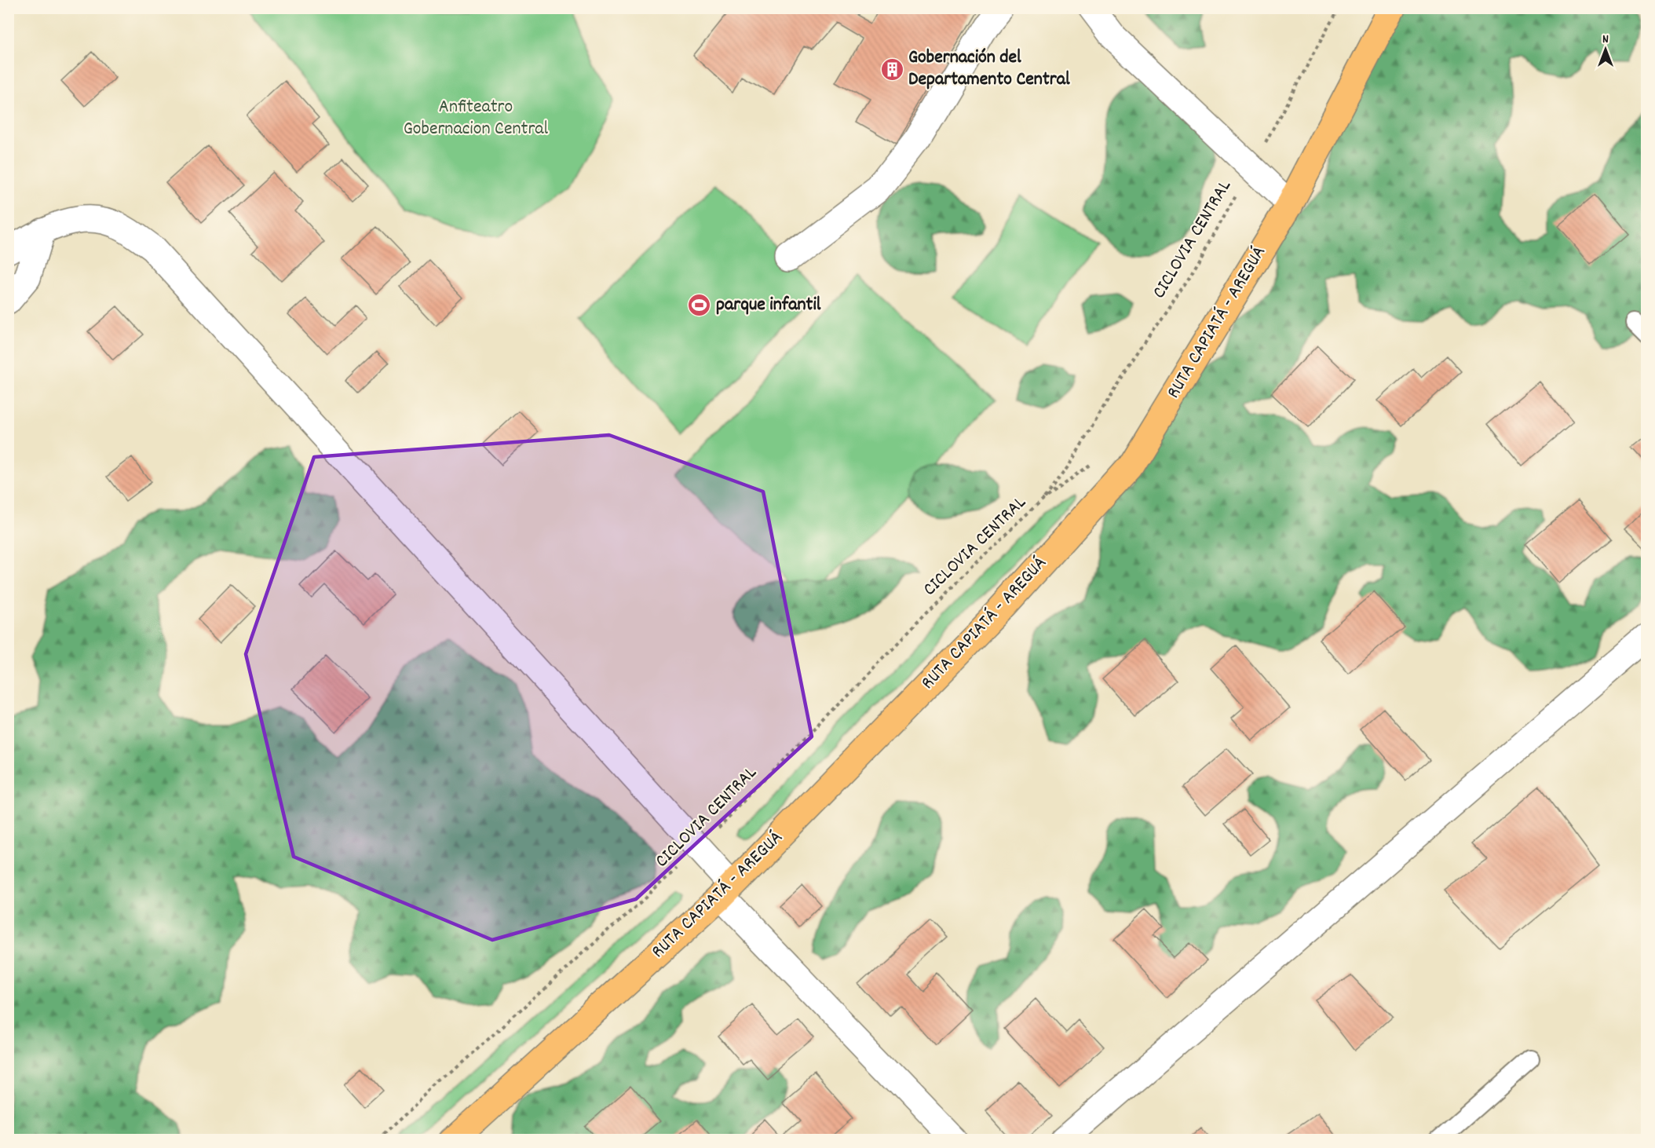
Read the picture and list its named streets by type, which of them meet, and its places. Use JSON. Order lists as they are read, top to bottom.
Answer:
{
  "streets": {
    "main road": ["RUTA CAPIATÁ - AREGUÁ"],
    "path": ["CICLOVIA CENTRAL"]
  },
  "parks": ["Anfiteatro Gobernacion Central"],
  "places": {
    "building": ["Gobernación del Departamento Central"],
    "sports": ["parque infantil"]
  },
  "north": "top"
}
